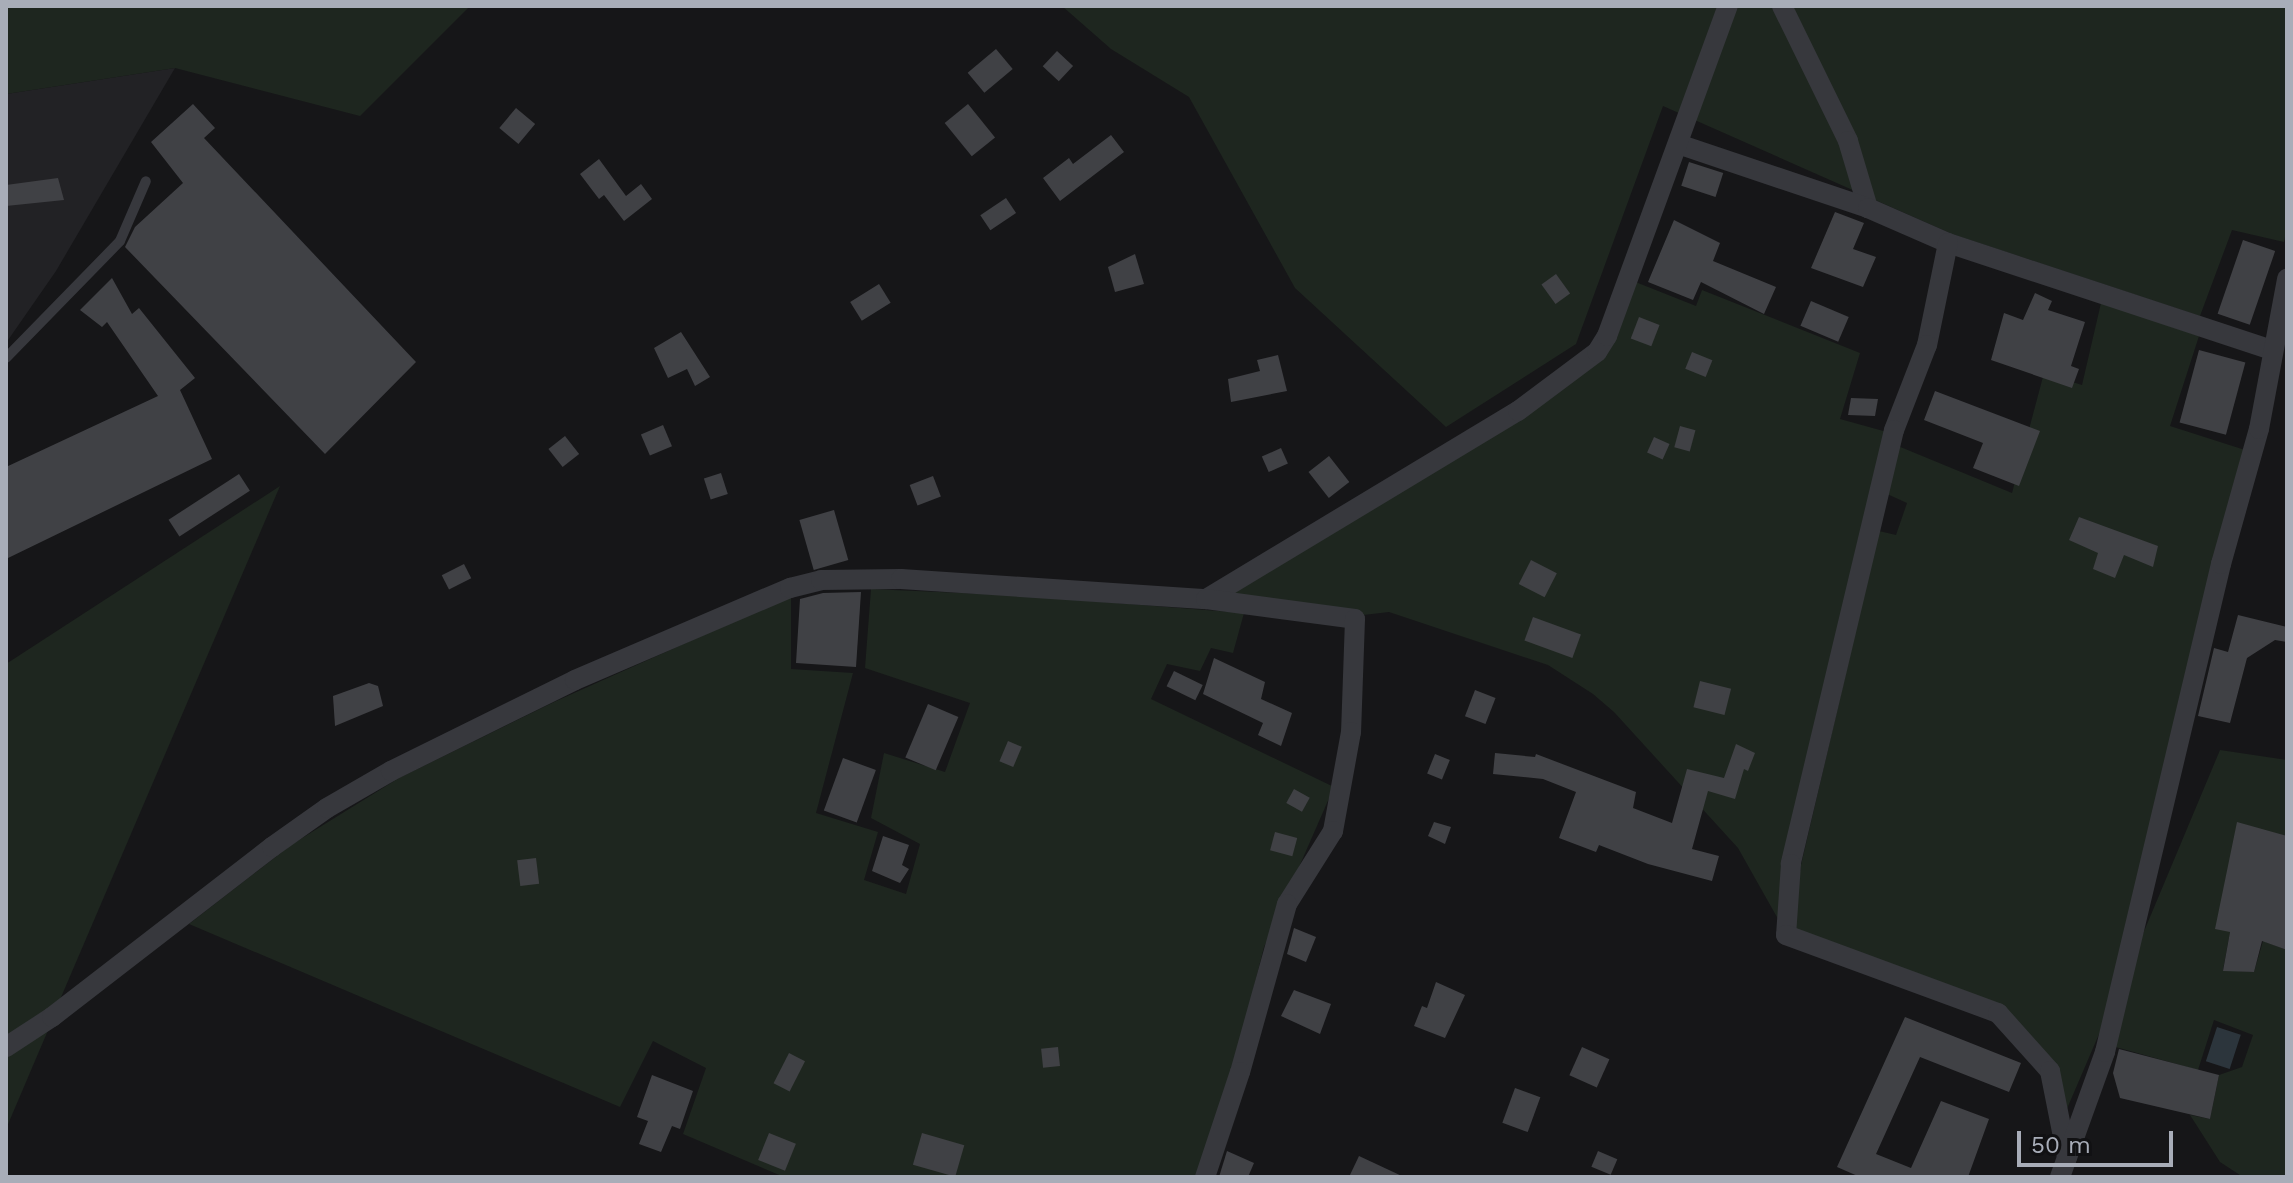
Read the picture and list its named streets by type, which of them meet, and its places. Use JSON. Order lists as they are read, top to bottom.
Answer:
{
  "scale_bar": "50 m"
}
